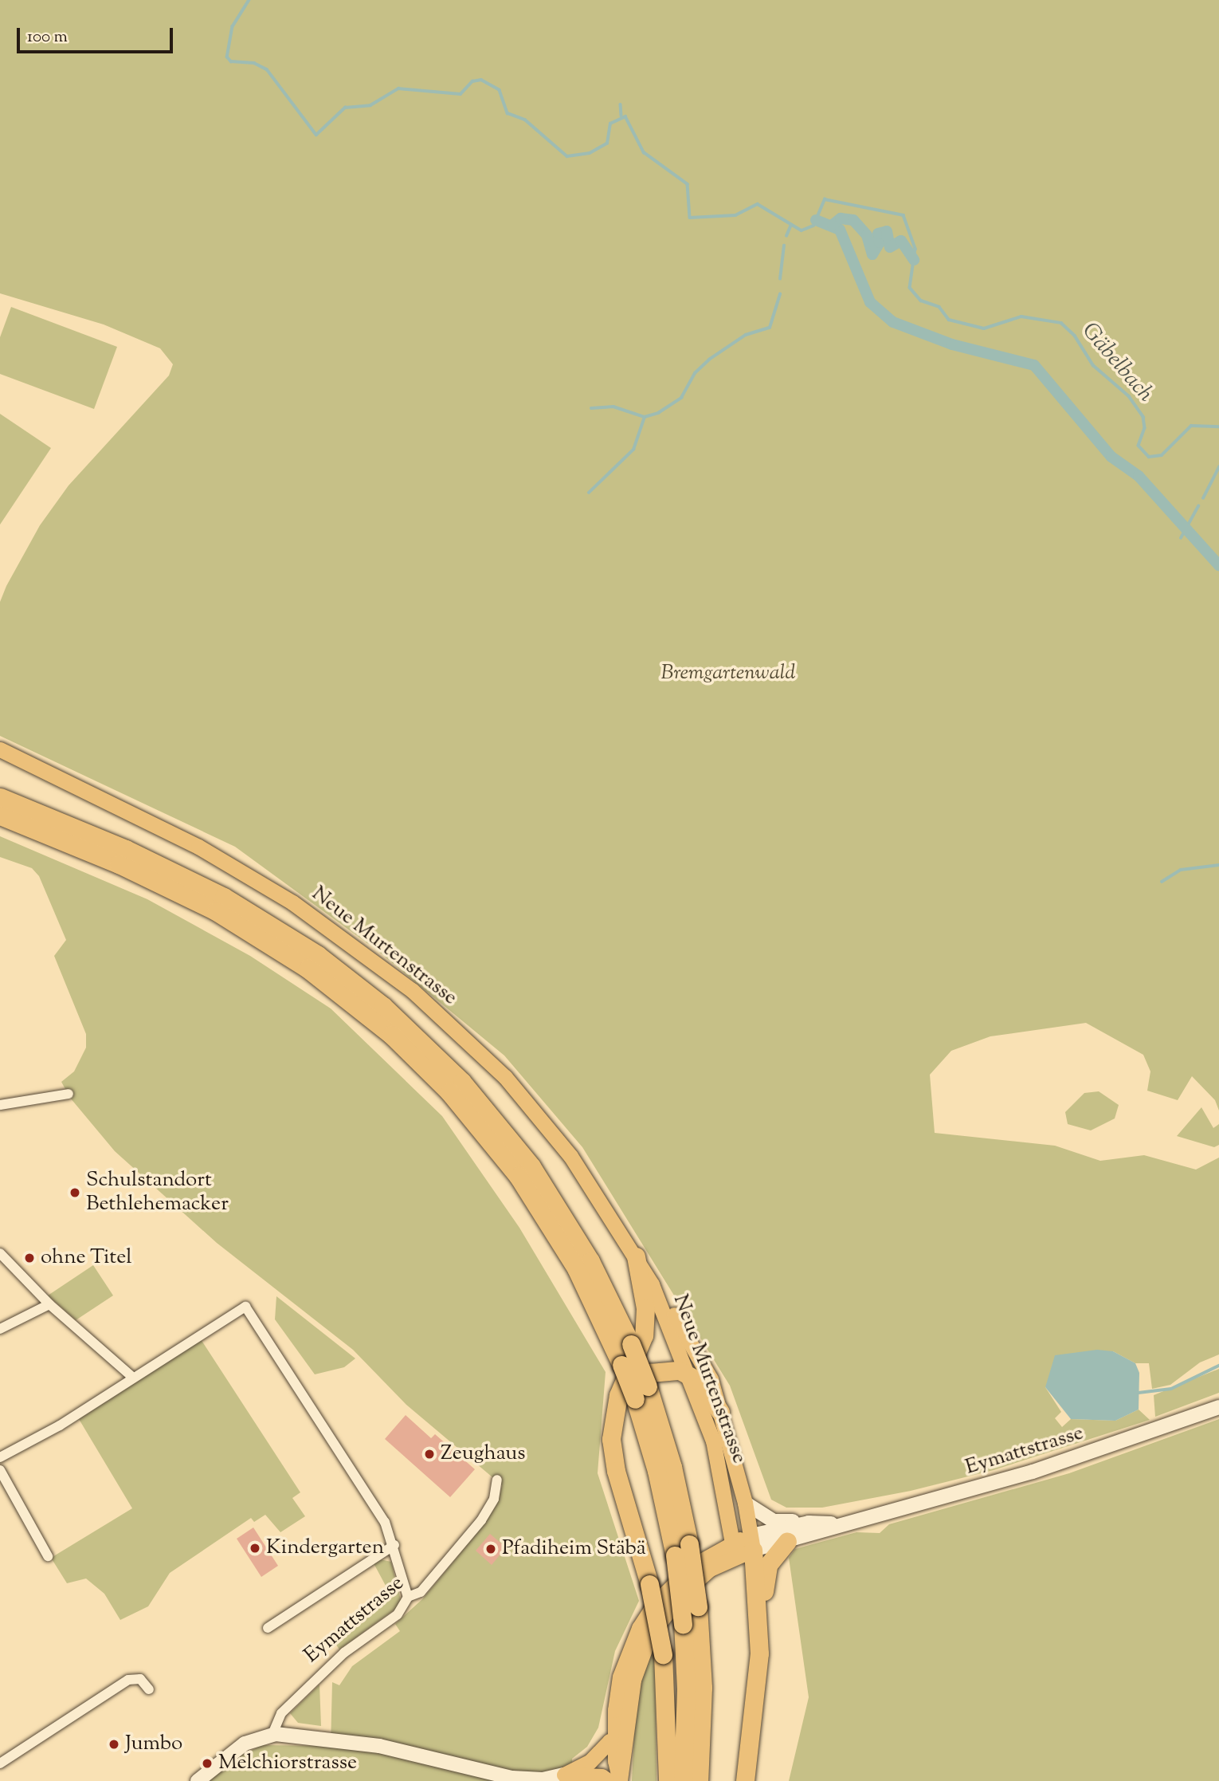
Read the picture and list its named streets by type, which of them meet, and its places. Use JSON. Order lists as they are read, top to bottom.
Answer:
{
  "streets": {
    "main road": ["Neue Murtenstrasse", "Eymattstrasse"]
  },
  "crossings": [
    ["Neue Murtenstrasse", "Eymattstrasse"]
  ],
  "water": ["Gäbelbach"],
  "parks": ["Bremgartenwald"],
  "places": [
    "Schulstandort Bethlehemacker",
    "ohne Titel",
    "Zeughaus",
    "Kindergarten",
    "Pfadiheim Stäbä",
    "Jumbo",
    "Melchiorstrasse"
  ],
  "scale_bar": "100 m"
}
